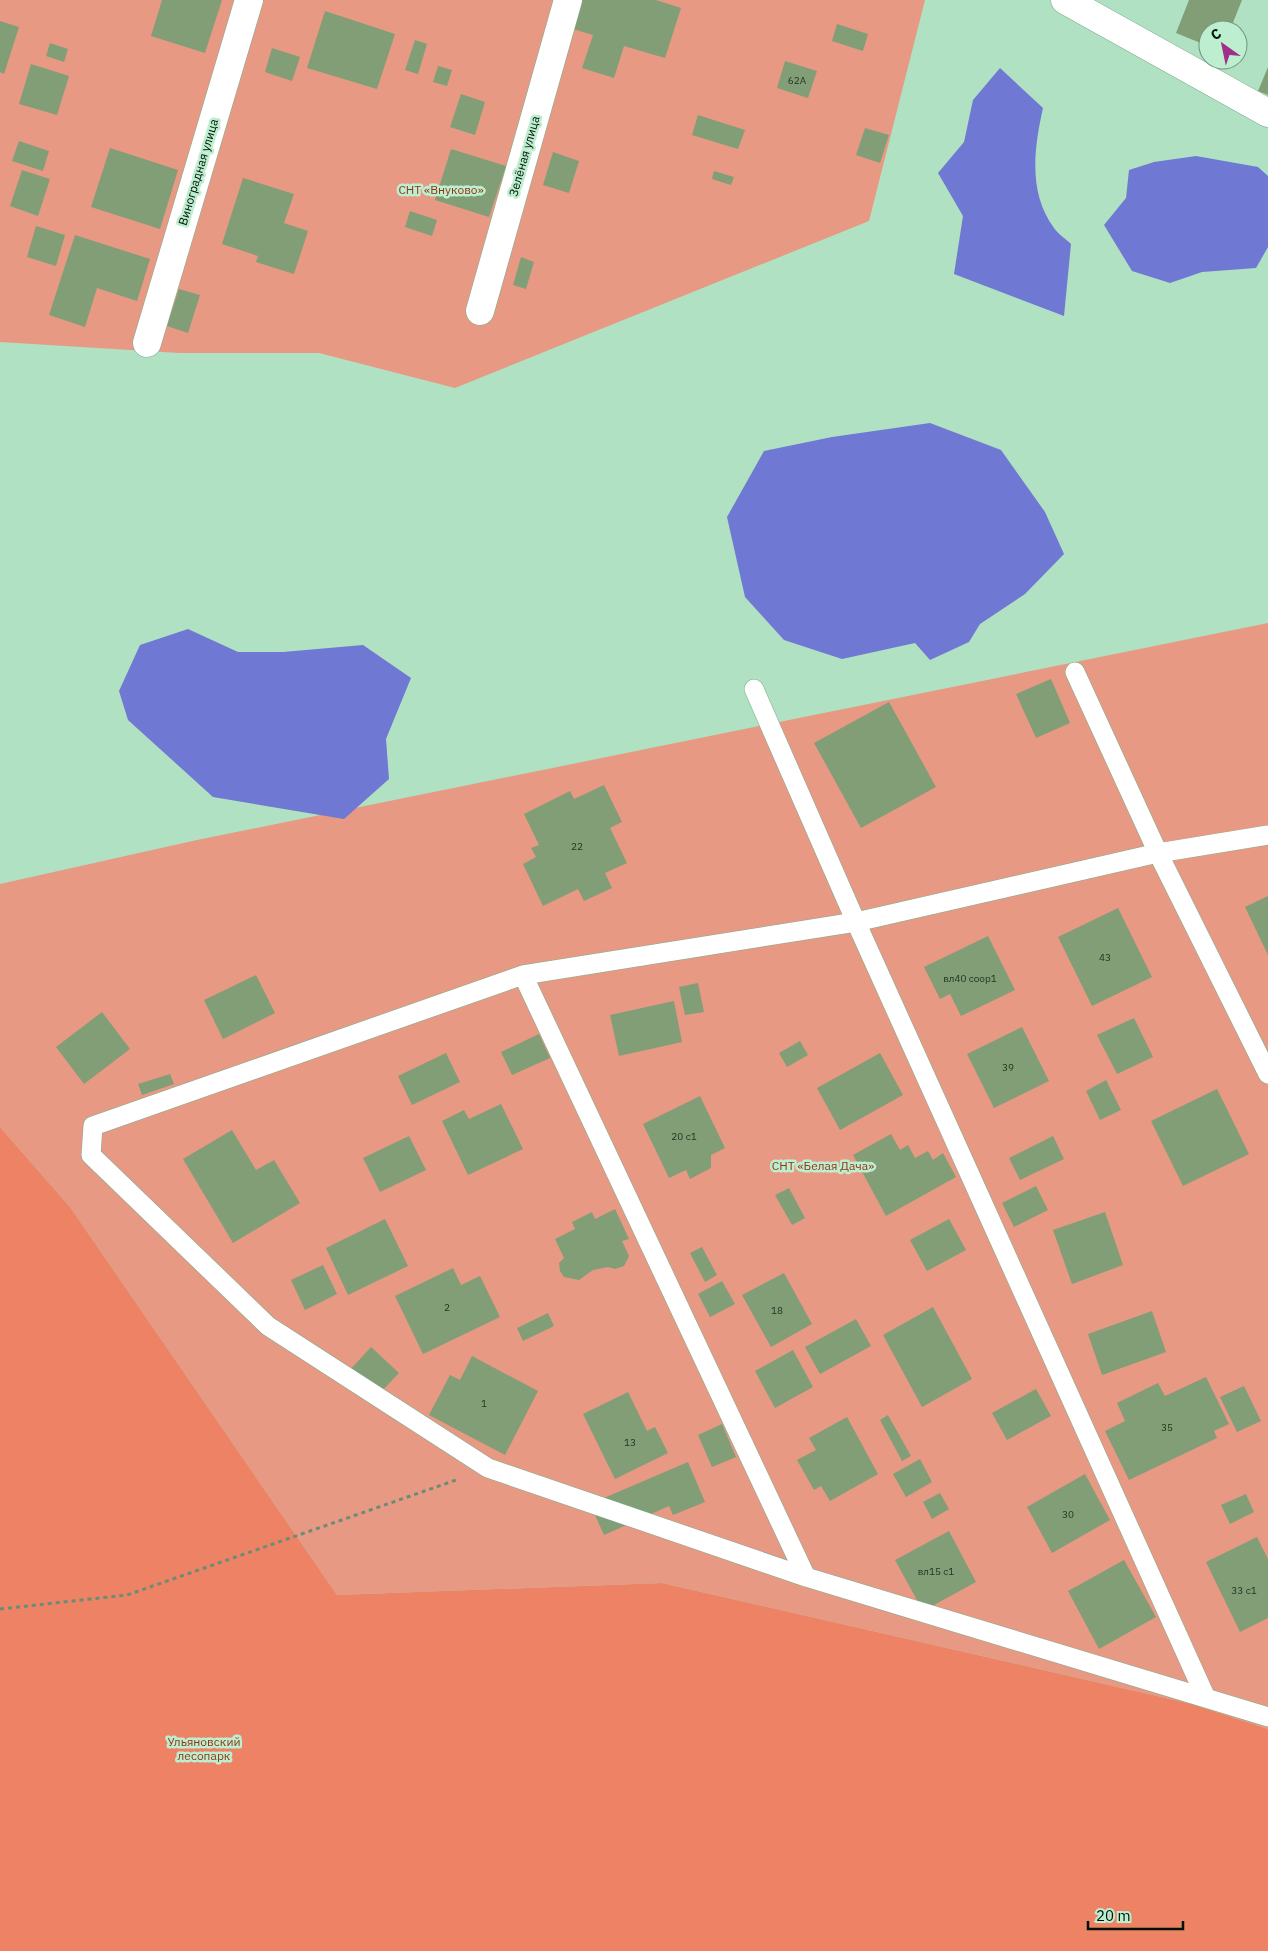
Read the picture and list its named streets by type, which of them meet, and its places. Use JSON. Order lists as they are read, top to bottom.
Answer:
{
  "streets": {
    "street": ["Зелёная улица", "Виноградная улица"]
  },
  "parks": ["СНТ «Внуково»", "СНТ «Белая Дача»", "Ульяновский лесопарк"],
  "house_numbers": [
    "62А",
    "22",
    "43",
    "вл40 соор1",
    "39",
    "20 с1",
    "2",
    "18",
    "1",
    "35",
    "13",
    "30",
    "вл15 с1",
    "33 с1"
  ],
  "scale_bar": "20 m",
  "north": "top left"
}
